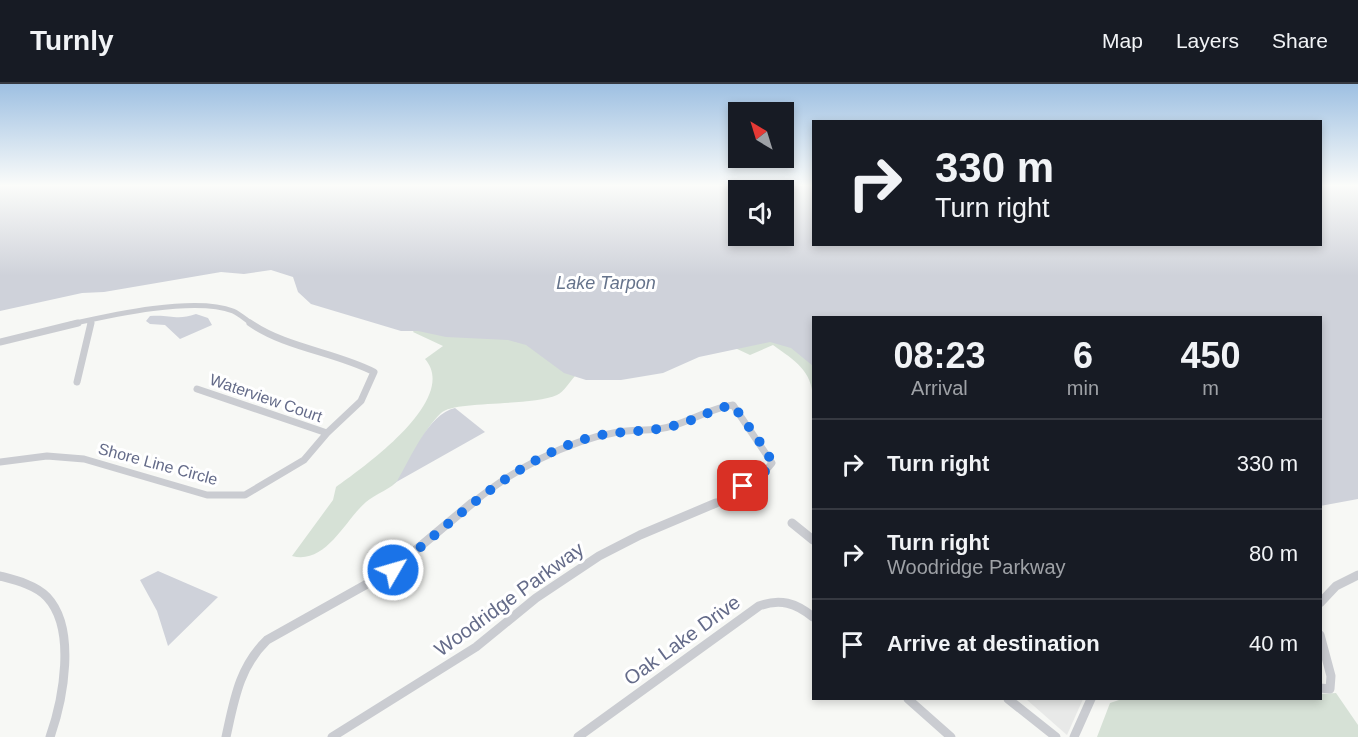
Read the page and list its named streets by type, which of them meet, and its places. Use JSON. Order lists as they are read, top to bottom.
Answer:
{
  "streets": {
    "street": [
      "Waterview Court",
      "Shore Line Circle",
      "Woodridge Parkway",
      "Oak Lake Drive"
    ]
  },
  "crossings": [
    ["Waterview Court", "Shore Line Circle"]
  ],
  "water": ["Lake Tarpon"],
  "north": "top left",
  "page": {
    "header": "Turnly",
    "nav": ["Map", "Layers", "Share"],
    "turn": ["330 m", "Turn right"],
    "eta": [
      "08:23",
      "Arrival",
      "6",
      "min",
      "450",
      "m"
    ],
    "list": [
      {
        "name": "Turn right",
        "value": "330 m"
      },
      {
        "name": "Turn right",
        "note": "Woodridge Parkway",
        "value": "80 m"
      },
      {
        "name": "Arrive at destination",
        "value": "40 m"
      }
    ]
  }
}
